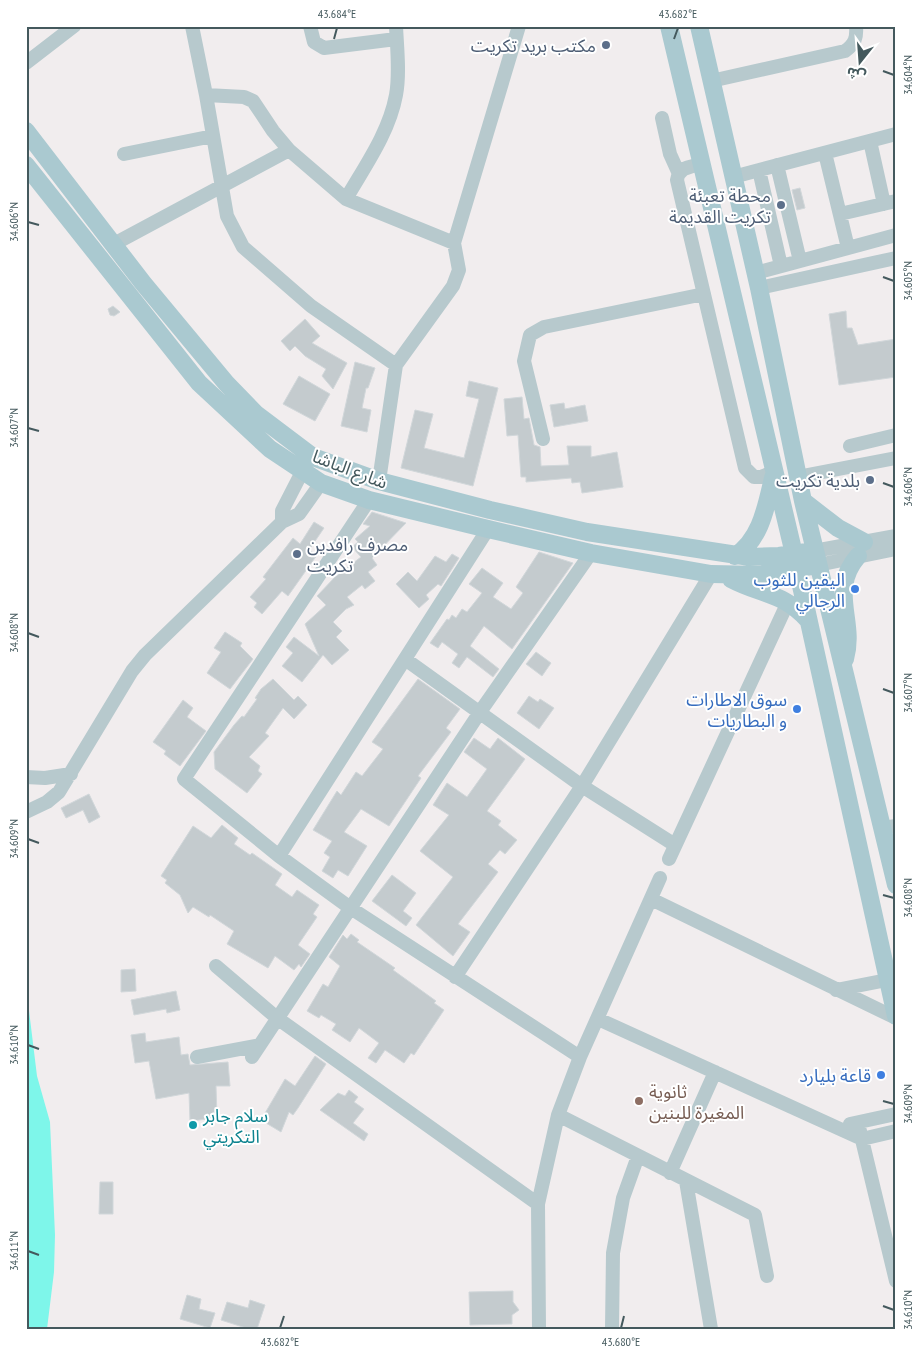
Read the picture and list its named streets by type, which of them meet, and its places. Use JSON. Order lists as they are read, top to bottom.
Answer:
{
  "streets": {
    "main road": ["شارع الباشا"]
  },
  "places": [
    "مكتب بريد تكريت",
    "محطة تعبئة تكريت القديمة",
    "بلدية تكريت",
    "مصرف رافدين تكريت",
    "اليقين للثوب الرجالي",
    "سوق الاطارات و البطاريات",
    "قاعة بليارد",
    "ثانوية المغيرة للبنين",
    "سلام جابر التكريتي"
  ],
  "north": "bottom",
  "coordinates": [
    "43.684°E",
    "43.682°E",
    "34.604°N",
    "34.606°N",
    "34.605°N",
    "34.607°N",
    "34.608°N",
    "34.609°N",
    "34.610°N",
    "34.611°N",
    "43.680°E"
  ]
}
